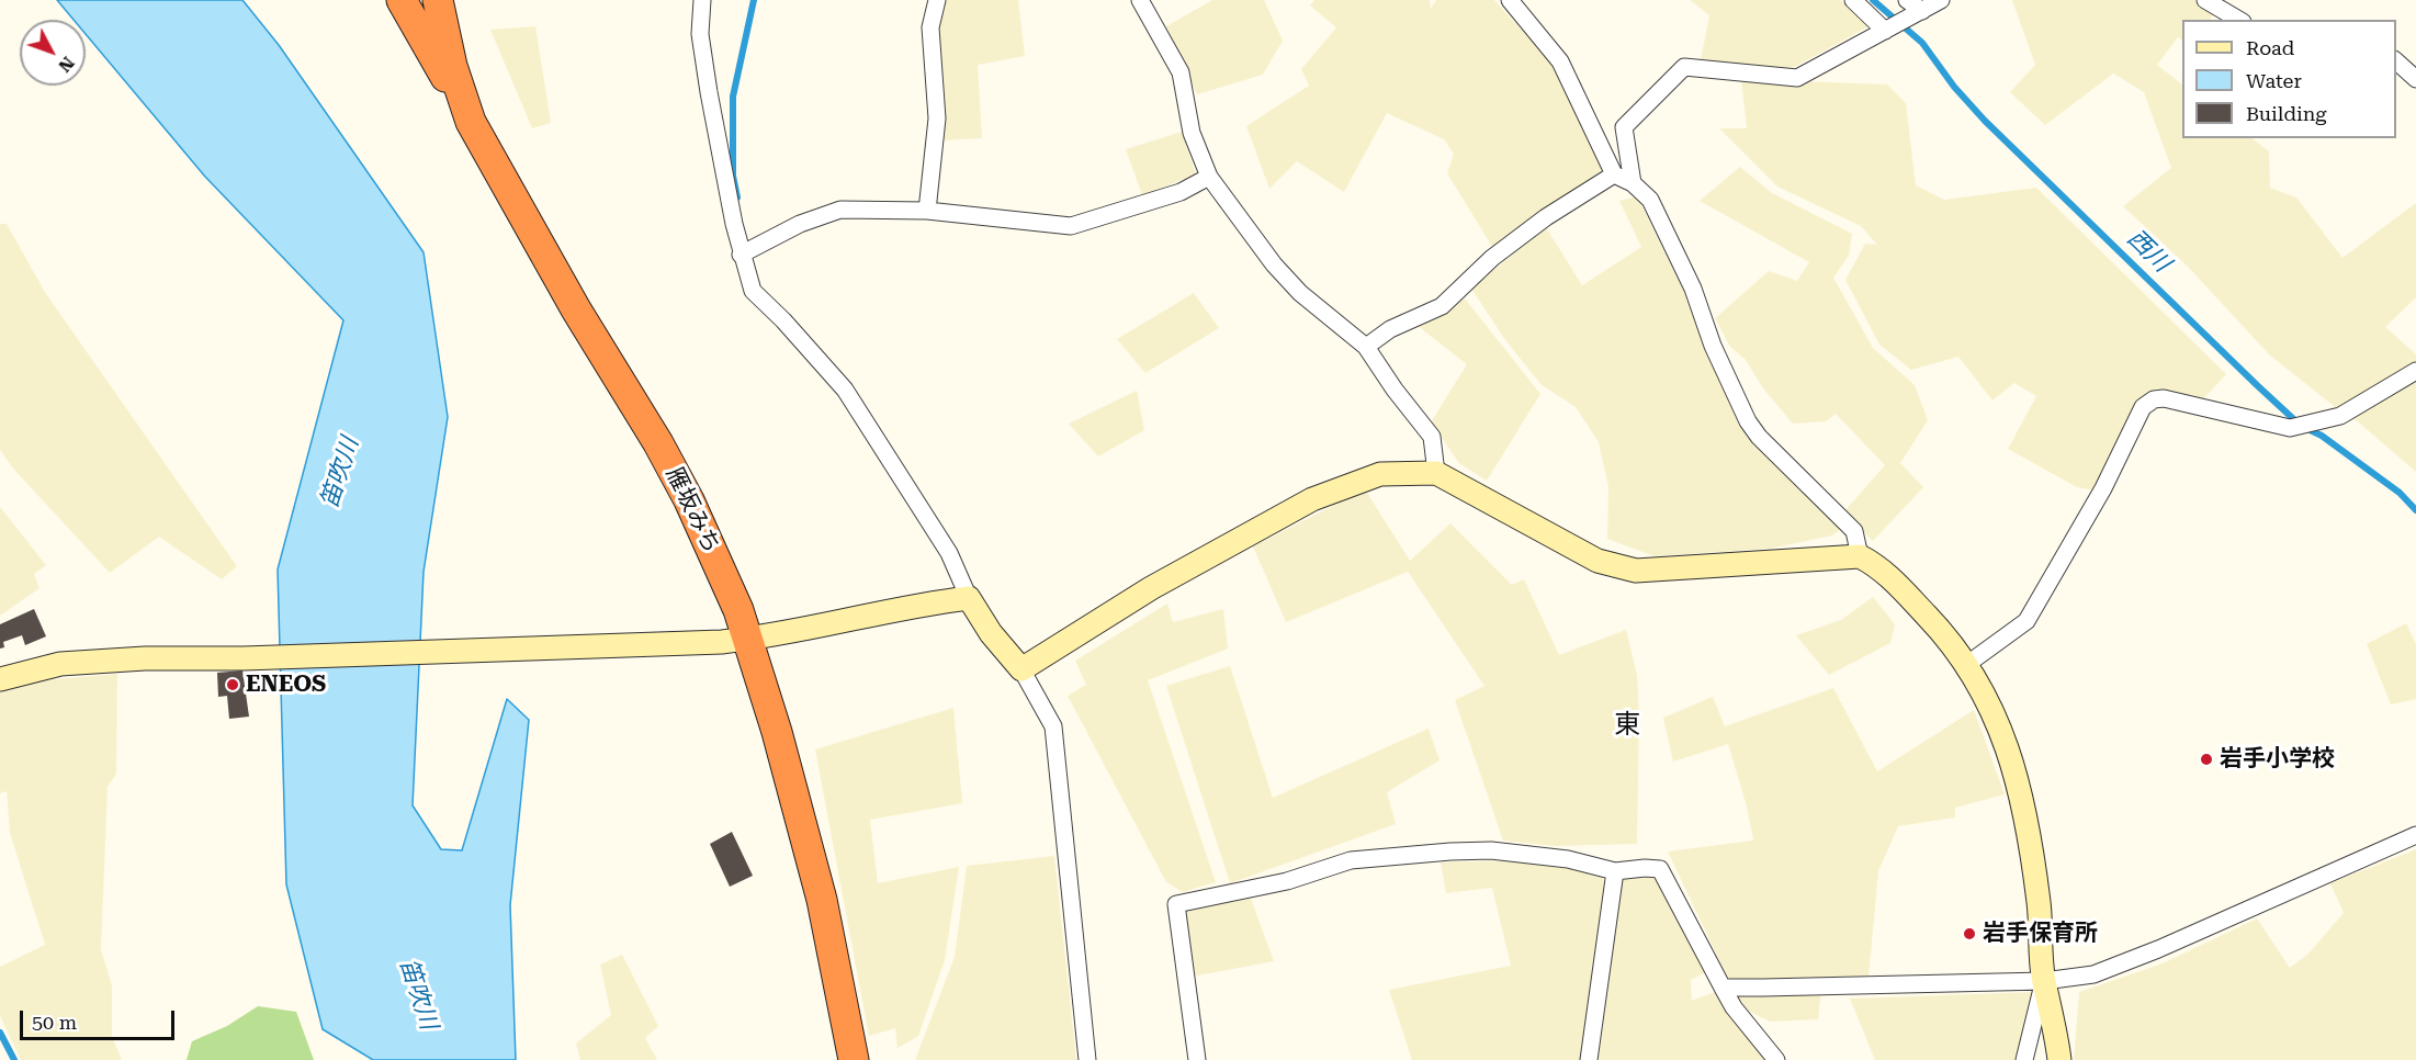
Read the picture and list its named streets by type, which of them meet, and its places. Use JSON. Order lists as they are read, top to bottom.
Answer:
{
  "streets": {
    "highway": ["雁坂みち"]
  },
  "districts": ["東"],
  "water": ["西川", "笛吹川"],
  "places": ["ENEOS", "岩手小学校", "岩手保育所"],
  "legend": ["Road", "Water", "Building"],
  "scale_bar": "50 m",
  "north": "bottom right"
}
